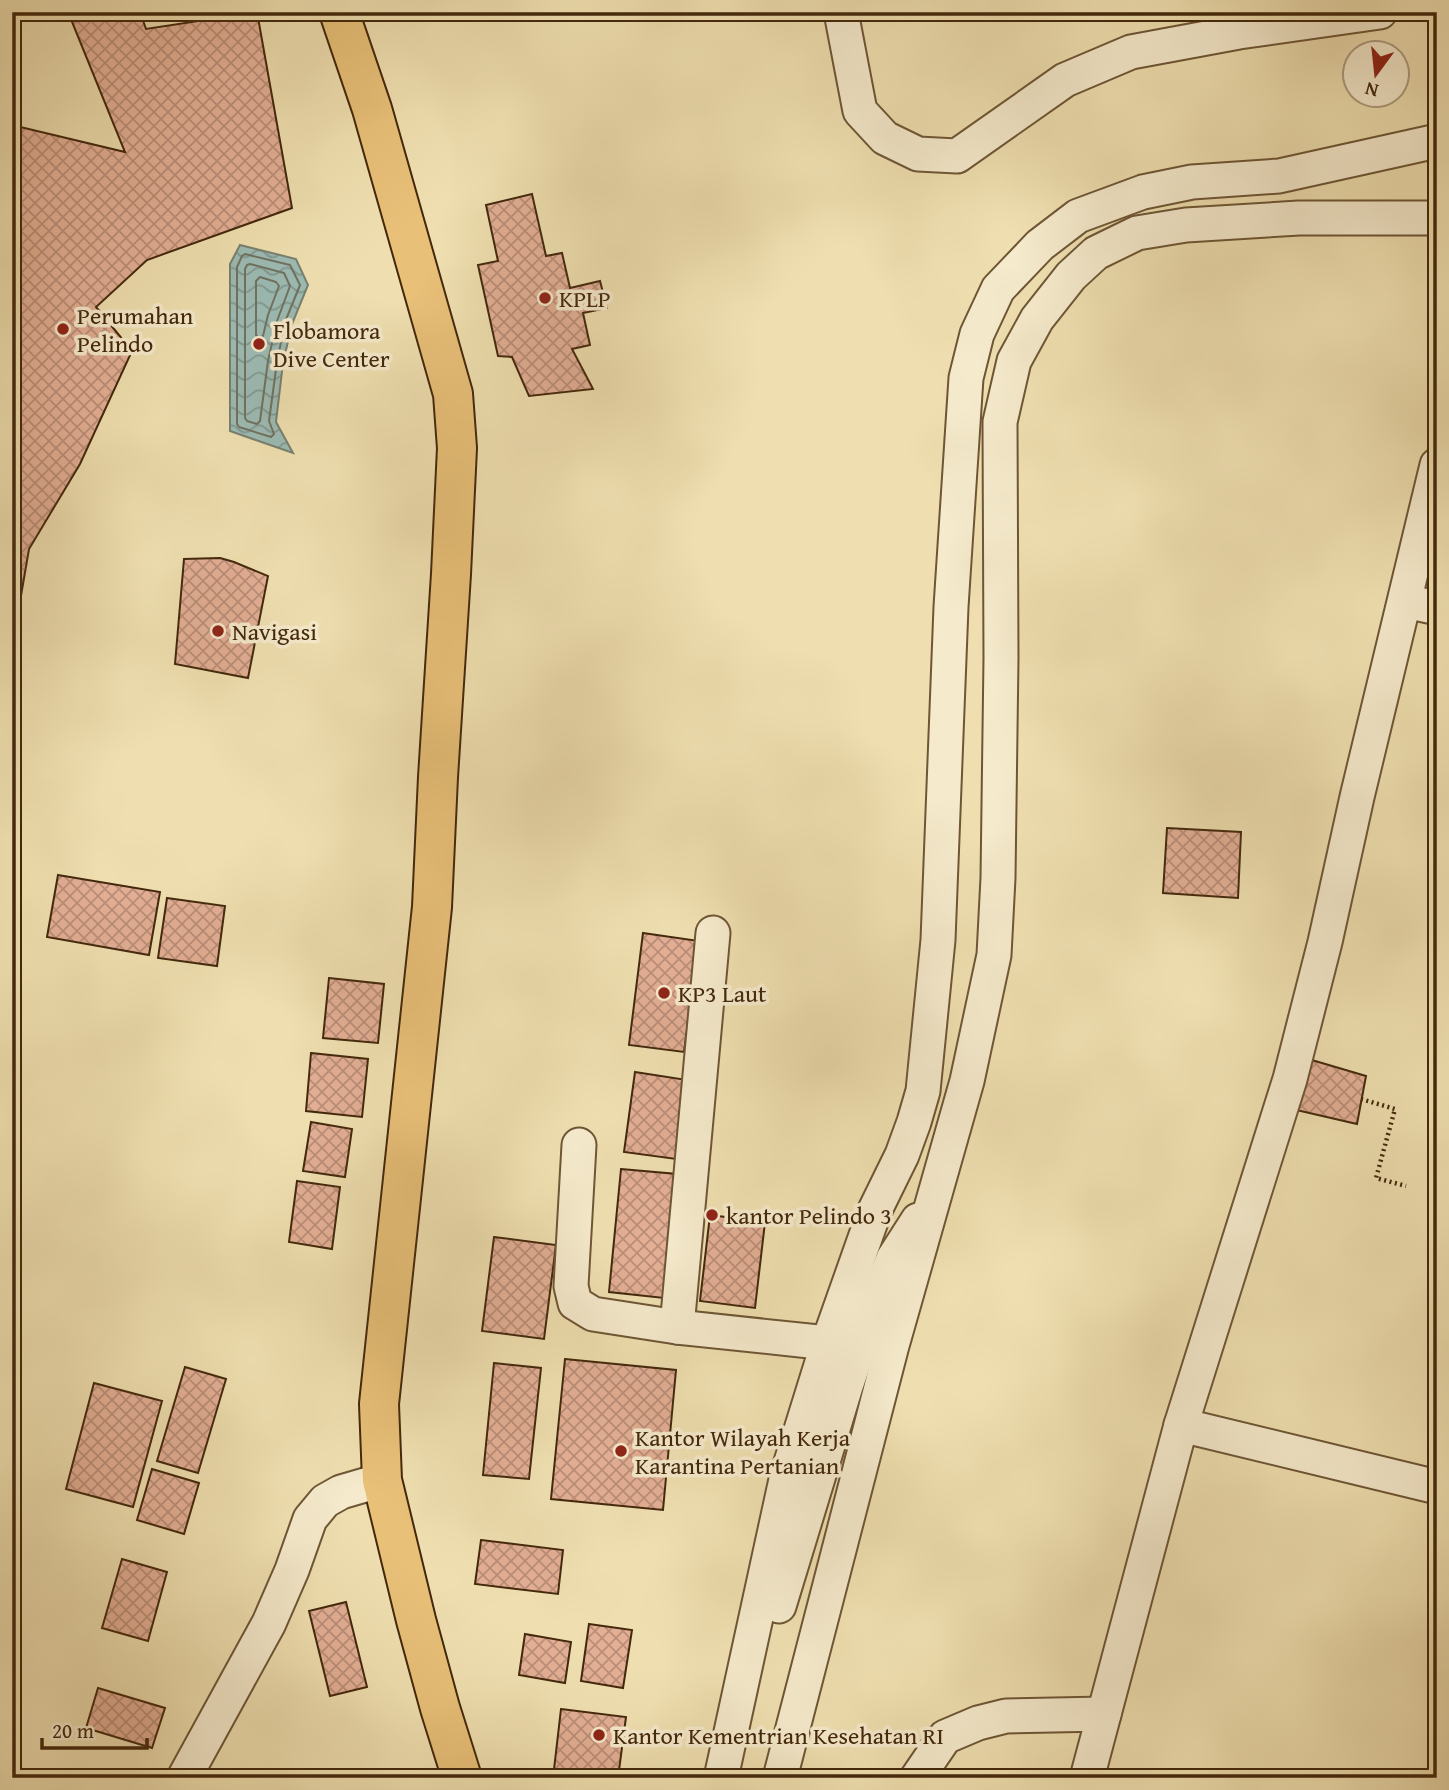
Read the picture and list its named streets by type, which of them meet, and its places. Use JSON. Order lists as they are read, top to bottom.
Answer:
{
  "places": [
    "KPLP",
    "Perumahan Pelindo",
    "Flobamora Dive Center",
    "Navigasi",
    "KP3 Laut",
    "kantor Pelindo 3",
    "Kantor Wilayah Kerja Karantina Pertanian",
    "Kantor Kementrian Kesehatan RI"
  ],
  "scale_bar": "20 m",
  "north": "bottom"
}
